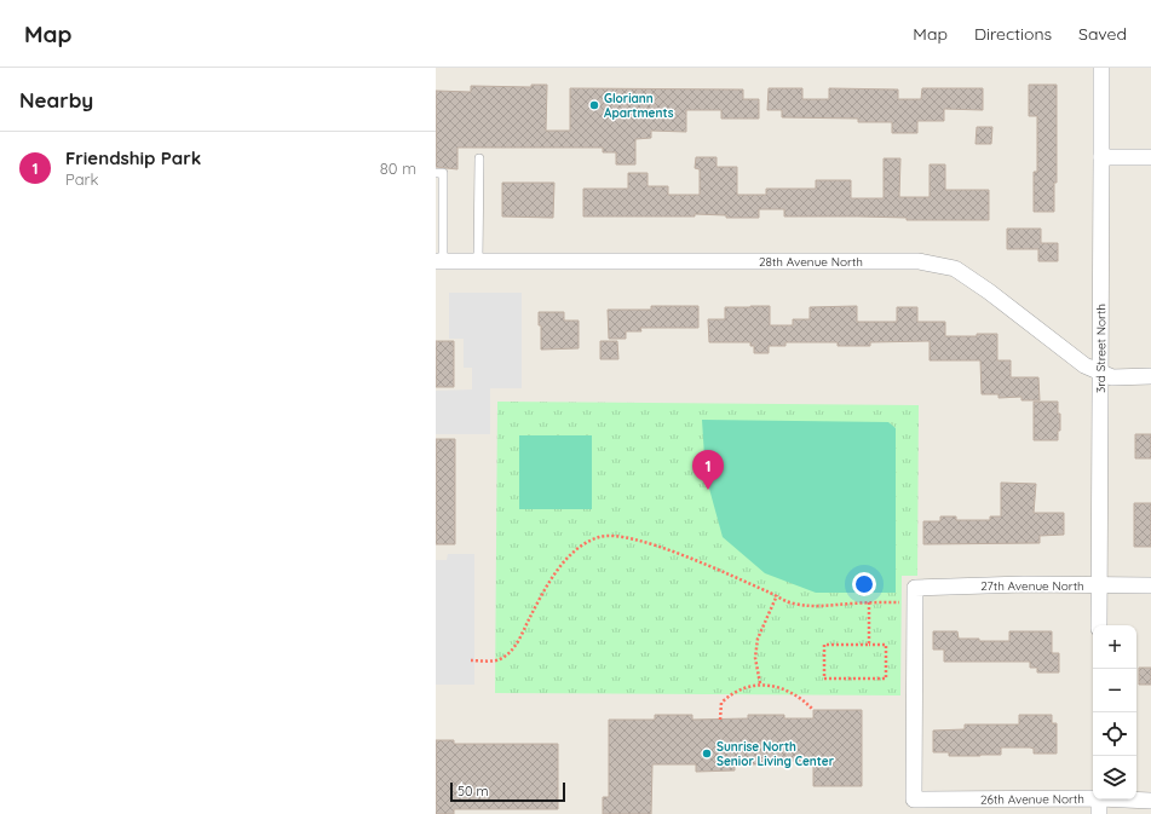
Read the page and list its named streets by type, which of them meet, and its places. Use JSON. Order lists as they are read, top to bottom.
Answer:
{
  "streets": {
    "street": [
      "28th Avenue North",
      "3rd Street North",
      "27th Avenue North",
      "26th Avenue North"
    ]
  },
  "crossings": [
    ["28th Avenue North", "3rd Street North"],
    ["3rd Street North", "27th Avenue North"],
    ["27th Avenue North", "26th Avenue North"]
  ],
  "places": ["Gloriann Apartments", "Sunrise North Senior Living Center"],
  "scale_bar": "50 m",
  "page": {
    "header": "Map",
    "nav": ["Map", "Directions", "Saved"],
    "heading": "Nearby",
    "list": [
      {
        "mark": "1",
        "name": "Friendship Park",
        "note": "Park",
        "value": "80 m"
      }
    ],
    "pins": "1",
    "map_buttons": ["+", "−"],
    "scale": "50 m"
  }
}
